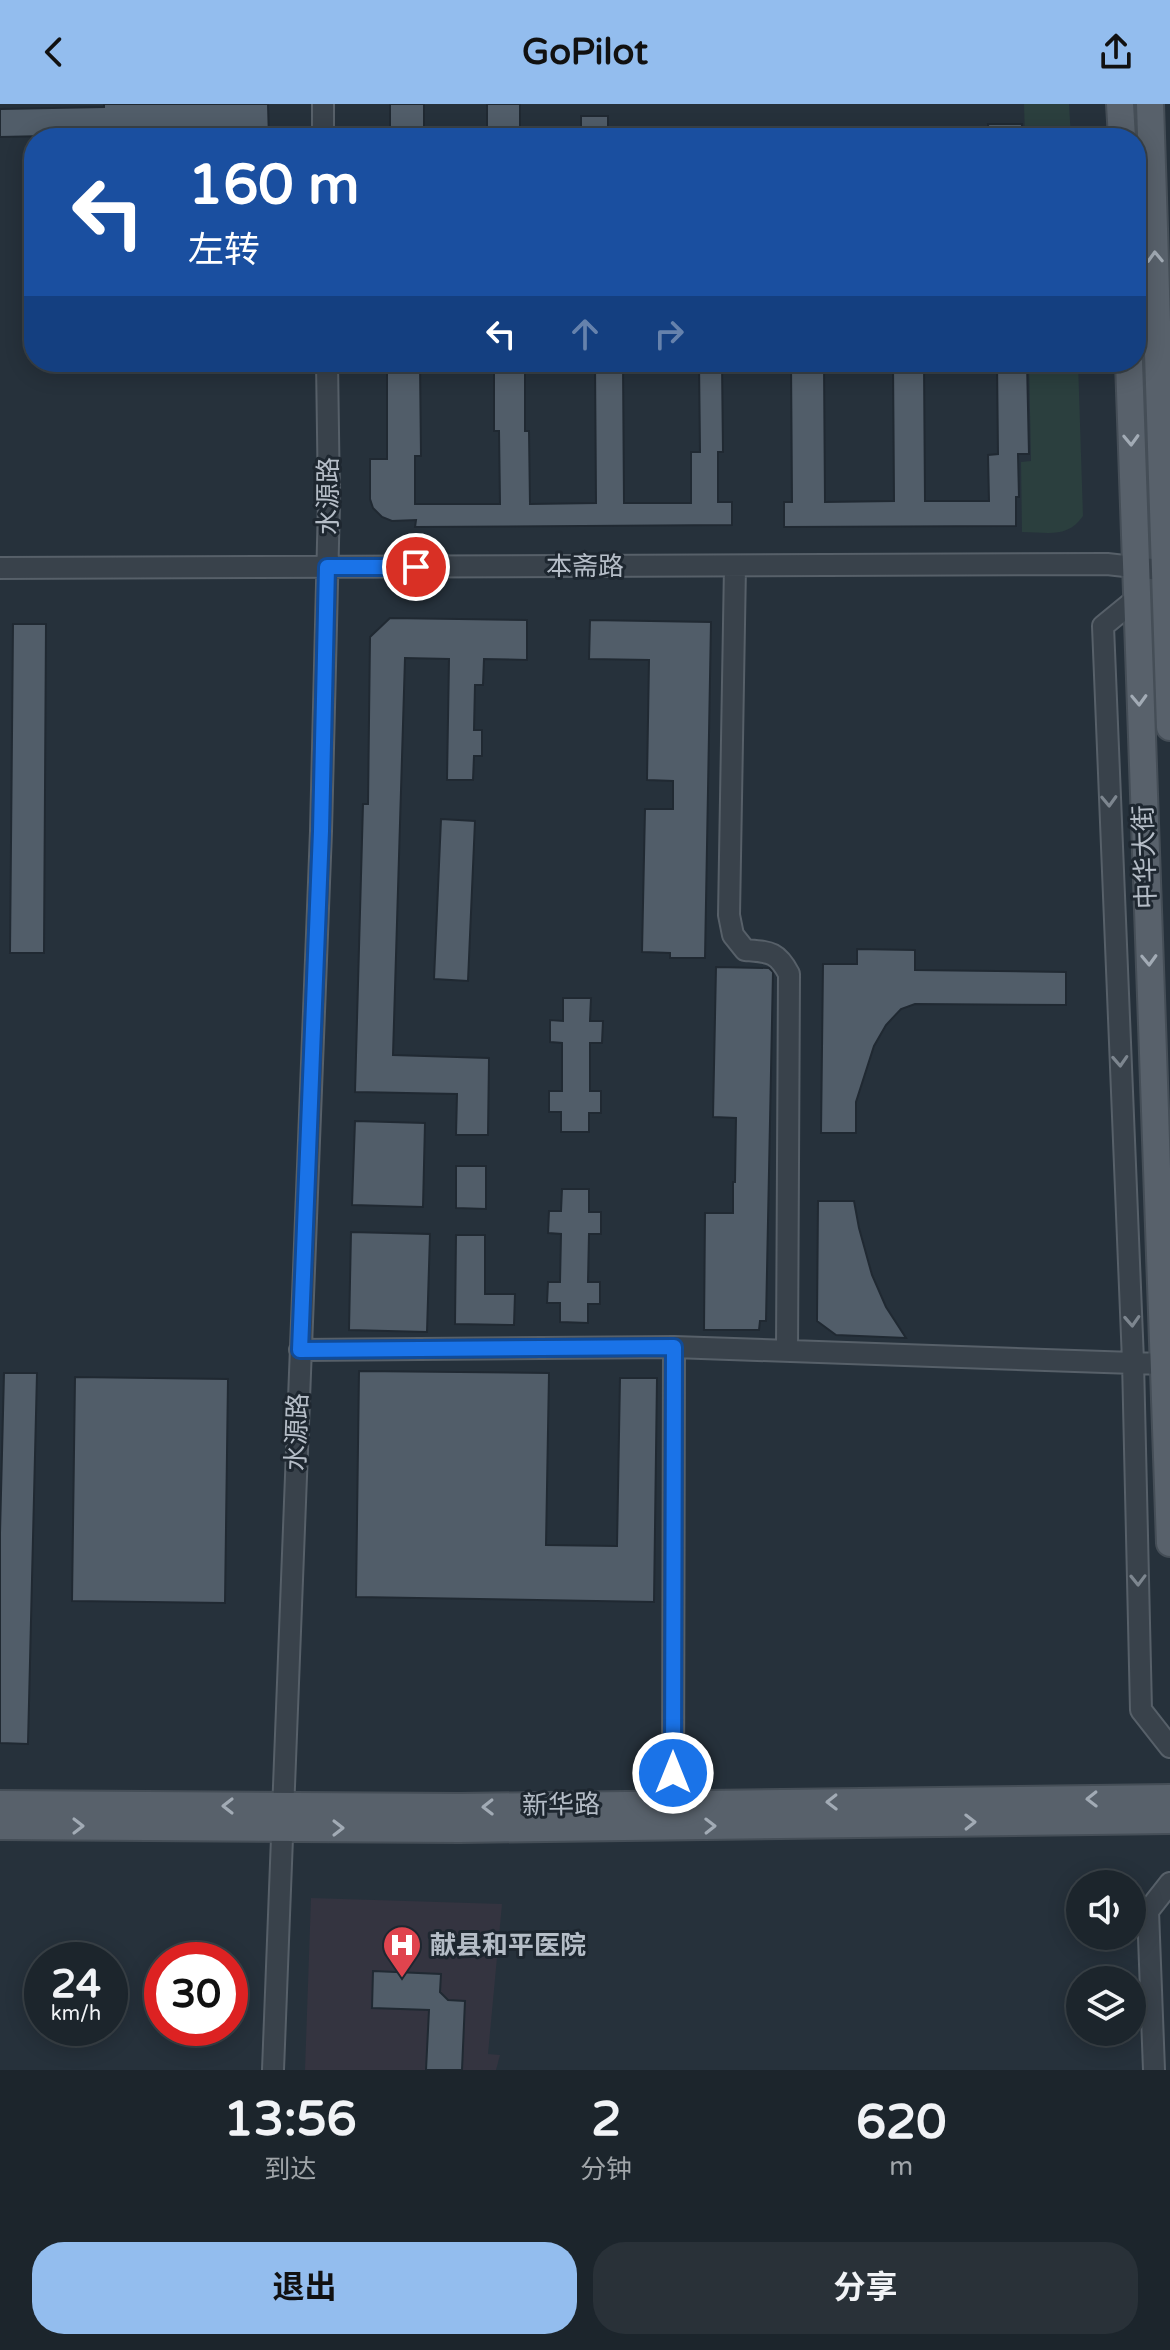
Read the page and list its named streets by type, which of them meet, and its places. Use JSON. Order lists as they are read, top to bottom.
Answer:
{
  "streets": {
    "main road": ["中华大街", "新华路"],
    "street": ["水源路", "本斋路"]
  },
  "crossings": [
    ["水源路", "本斋路"],
    ["水源路", "新华路"],
    ["本斋路", "中华大街"]
  ],
  "places": {
    "hospital": ["献县和平医院"]
  },
  "page": {
    "header": "GoPilot",
    "turn": ["160 m", "左转"],
    "speed": "24 km/h",
    "limit": "30",
    "eta": [
      "13:56",
      "到达",
      "2",
      "分钟",
      "620",
      "m"
    ],
    "buttons": ["退出", "分享"]
  }
}
